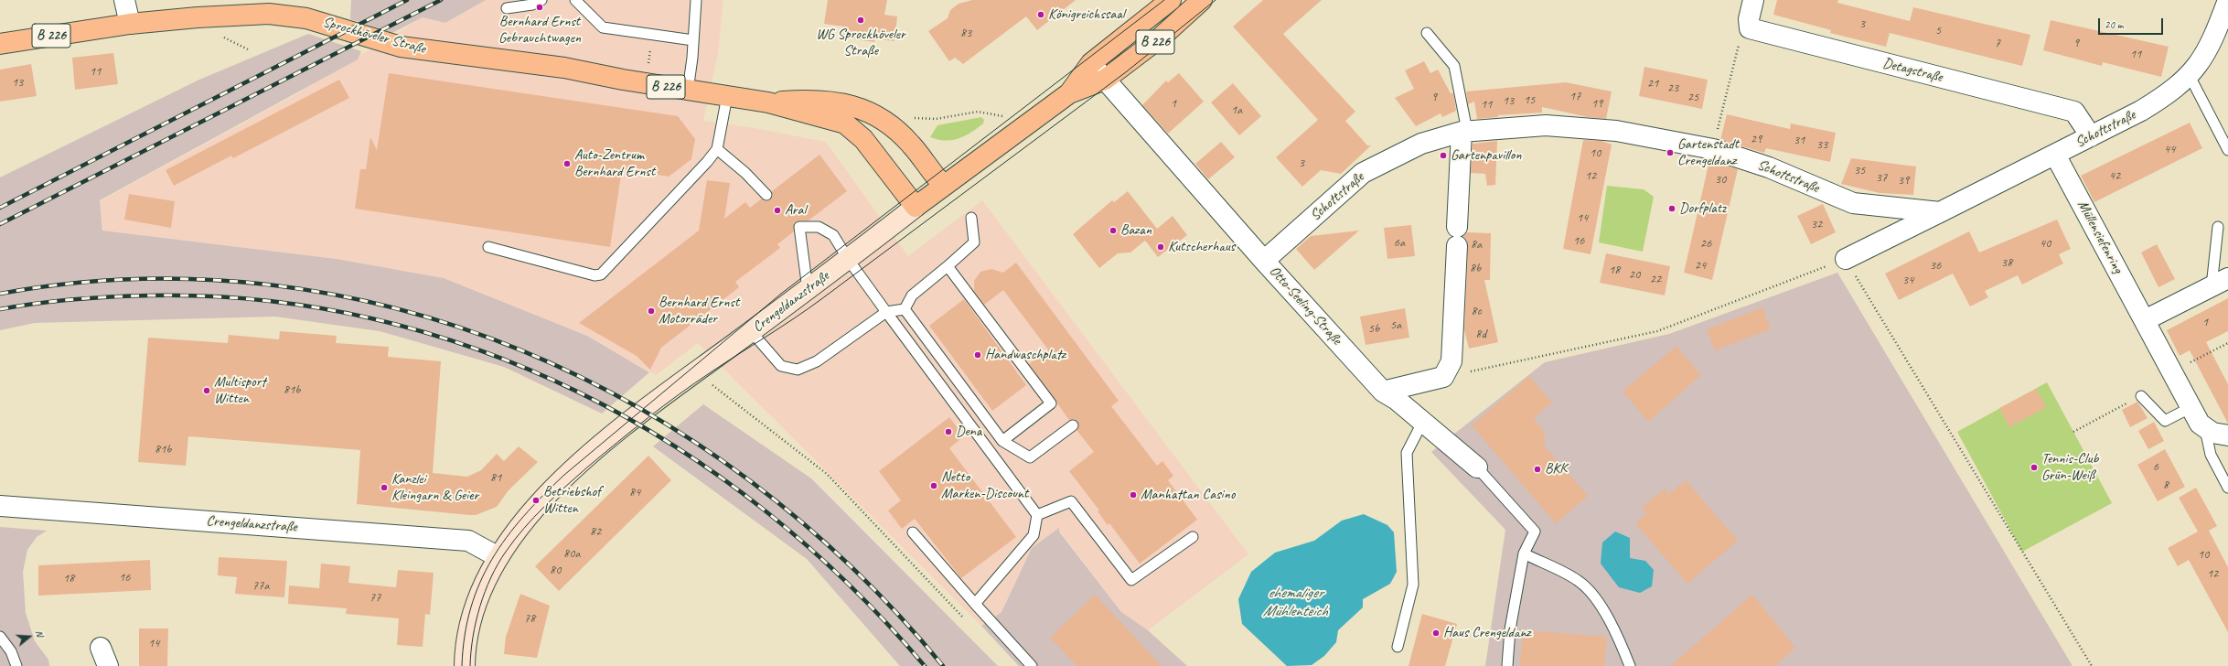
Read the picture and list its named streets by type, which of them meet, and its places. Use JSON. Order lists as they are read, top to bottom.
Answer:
{
  "streets": {
    "main road": ["B 226", "Sprockhöveler Straße", "Crengeldanzstraße"],
    "street": [
      "Detagstraße",
      "Schottstraße",
      "Müllensiefenring",
      "Otto-Seeling-Straße"
    ]
  },
  "crossings": [
    ["Sprockhöveler Straße", "Crengeldanzstraße"],
    ["Detagstraße", "Schottstraße"],
    ["Schottstraße", "Müllensiefenring"],
    ["Schottstraße", "Otto-Seeling-Straße"],
    ["Crengeldanzstraße", "Otto-Seeling-Straße"]
  ],
  "water": ["ehemaliger Mühlenteich"],
  "places": [
    "Bernhard Ernst Gebrauchtwagen",
    "Königreichssaal",
    "WG Sprockhöveler Straße",
    "Gartenstadt Crengeldanz",
    "Gartenpavillon",
    "Auto-Zentrum Bernhard Ernst",
    "Dorfplatz",
    "Aral",
    "Bazan",
    "Kutscherhaus",
    "Bernhard Ernst Motorräder",
    "Handwaschplatz",
    "Multisport Witten",
    "Dena",
    "Tennis-Club Grün-Weiß",
    "BKK",
    "Netto Marken-Discount",
    "Kanzlei Kleingarn & Geier",
    "Manhattan Casino",
    "Betriebshof Witten",
    "Haus Crengeldanz"
  ],
  "house_numbers": [
    "3",
    "5",
    "83",
    "7",
    "9",
    "11",
    "11",
    "13",
    "21",
    "23",
    "17",
    "9",
    "25",
    "15",
    "13",
    "1",
    "19",
    "11",
    "1a",
    "29",
    "31",
    "33",
    "44",
    "10",
    "3",
    "35",
    "12",
    "42",
    "37",
    "30",
    "39",
    "14",
    "32",
    "16",
    "6a",
    "26",
    "40",
    "8a",
    "38",
    "24",
    "36",
    "8b",
    "18",
    "20",
    "22",
    "34",
    "8c",
    "1",
    "5a",
    "5b",
    "8d",
    "81b",
    "81b",
    "6",
    "81",
    "8",
    "84",
    "82",
    "80a",
    "10",
    "80",
    "12",
    "16",
    "18",
    "77a",
    "77",
    "78",
    "14"
  ],
  "scale_bar": "20 m",
  "north": "right"
}
